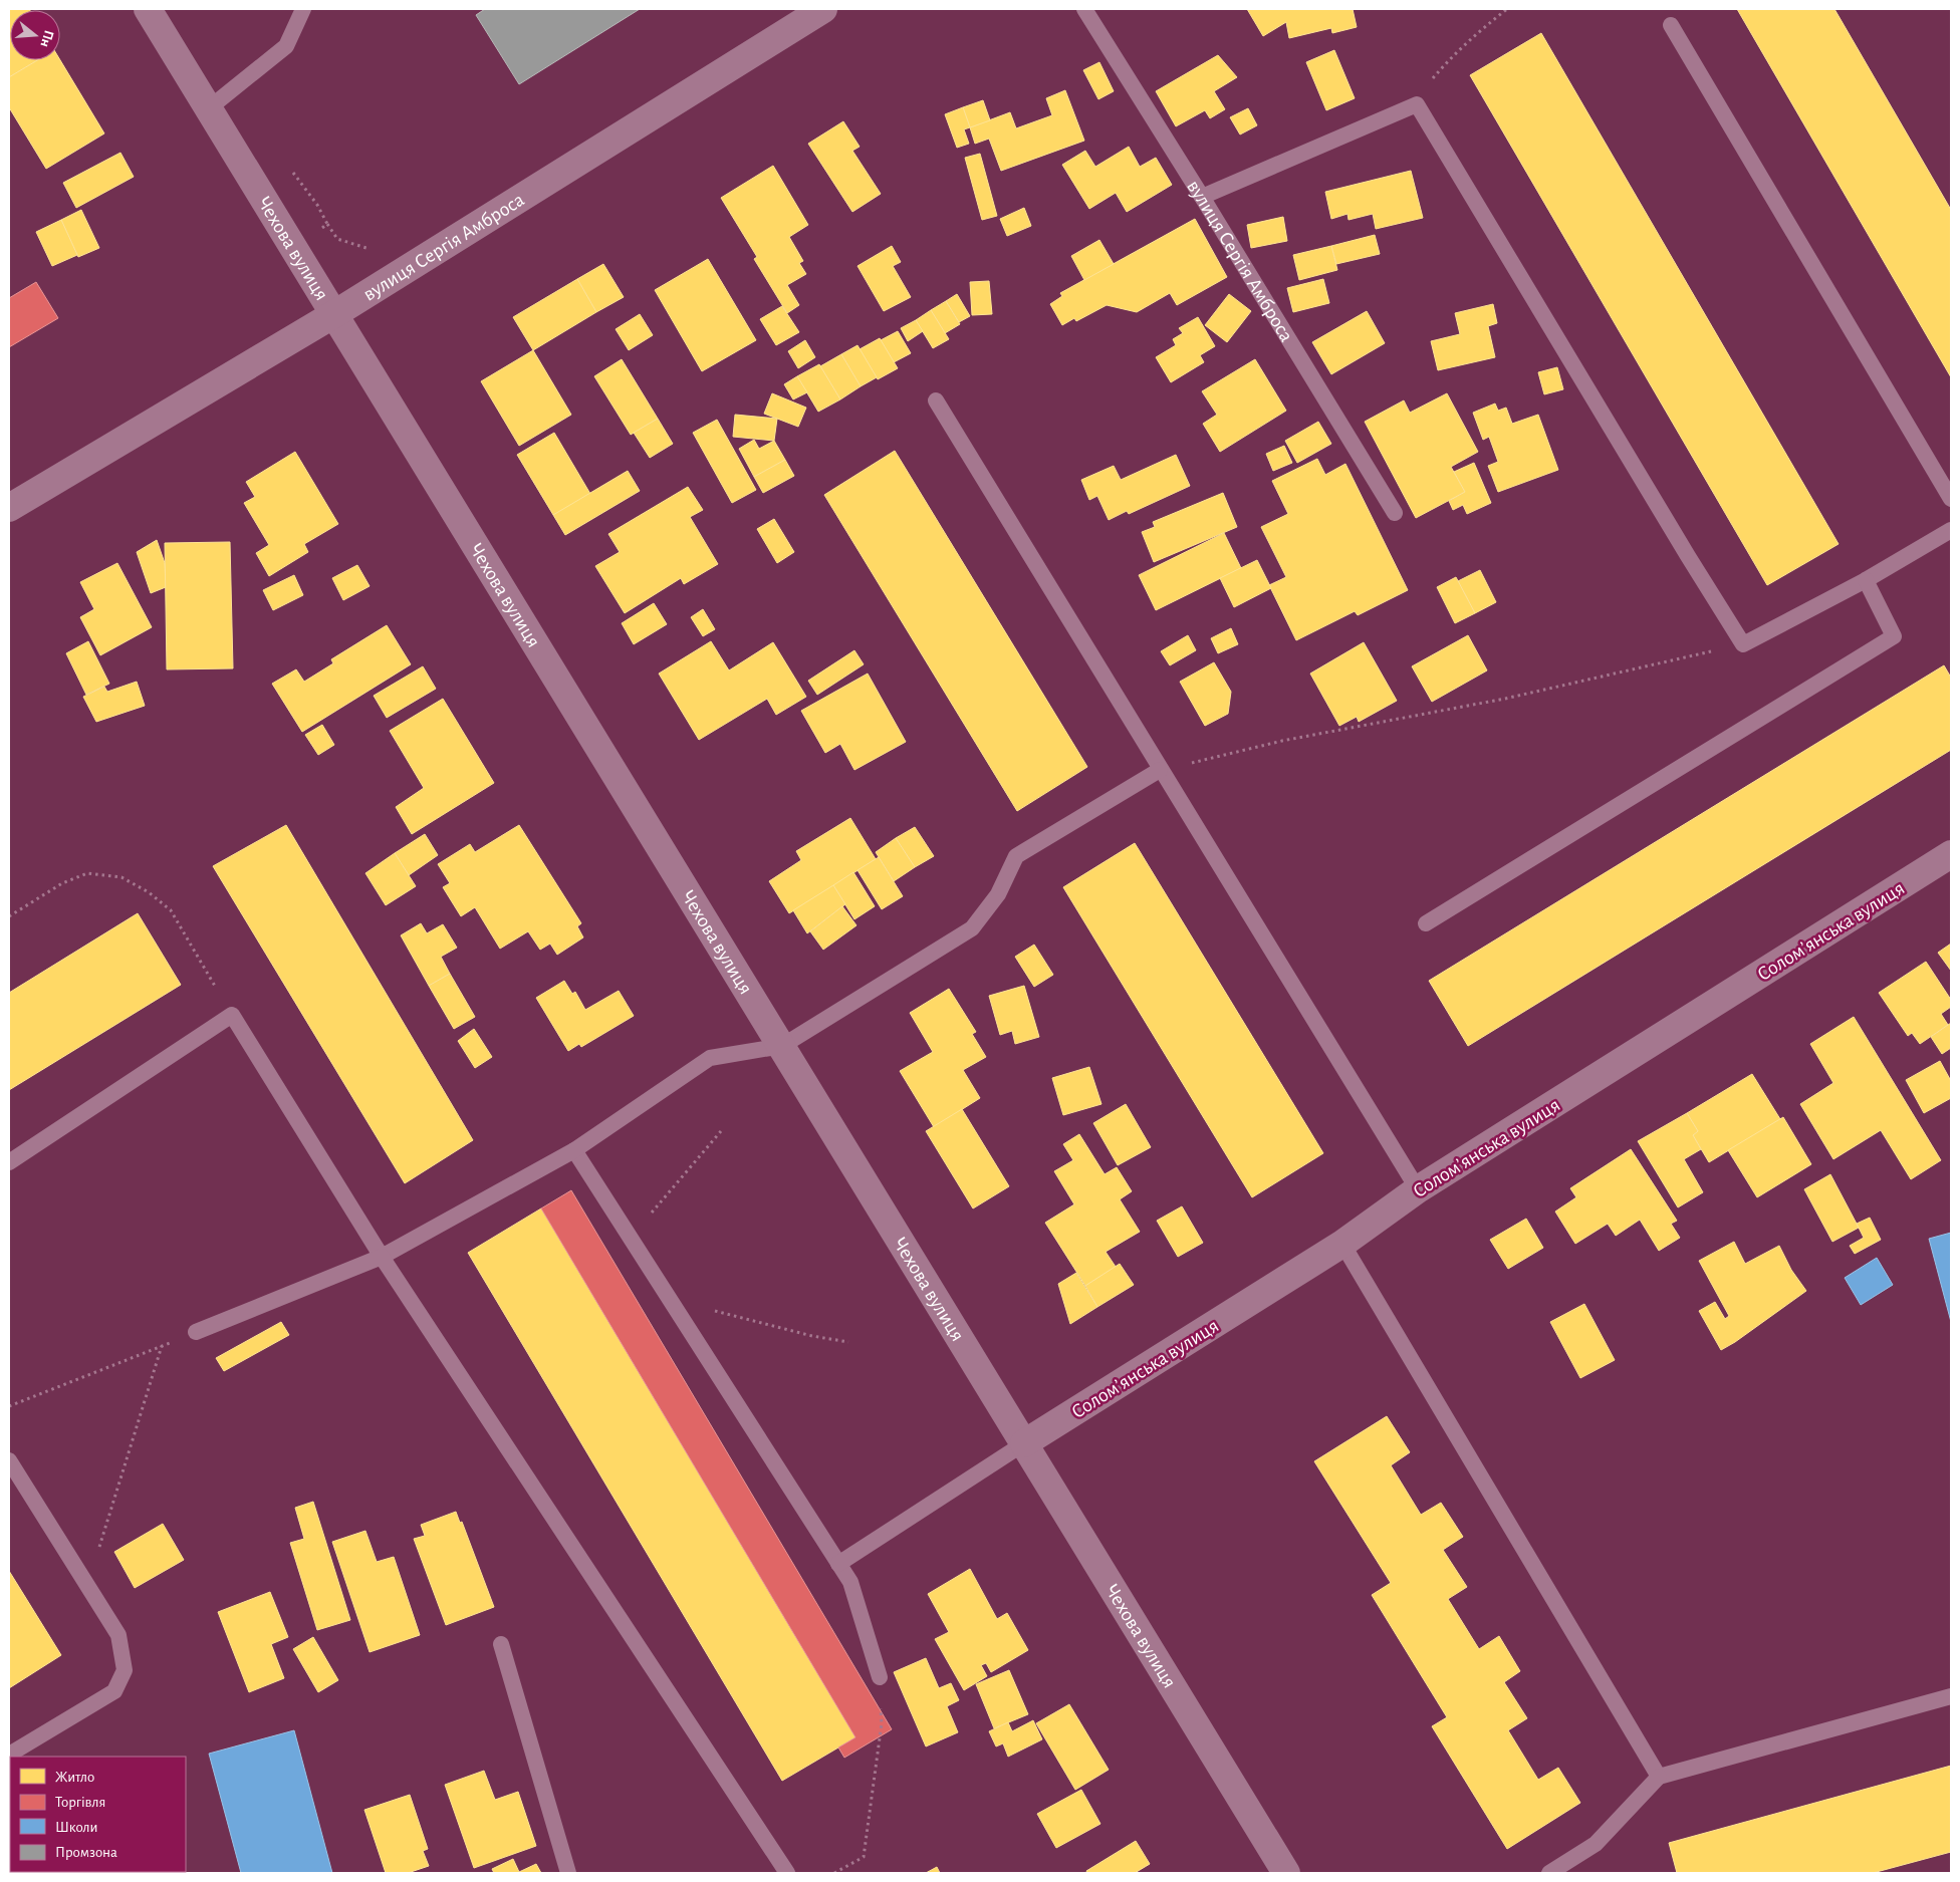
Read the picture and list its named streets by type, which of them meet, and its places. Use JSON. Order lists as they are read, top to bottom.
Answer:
{
  "streets": {
    "street": ["вулиця Сергія Амброса", "Чехова вулиця", "Соломʼянська вулиця"]
  },
  "crossings": [
    ["вулиця Сергія Амброса", "Чехова вулиця"],
    ["Чехова вулиця", "Соломʼянська вулиця"]
  ],
  "legend": [
    "Житло",
    "Торгівля",
    "Школи",
    "Промзона"
  ],
  "north": "right"
}
